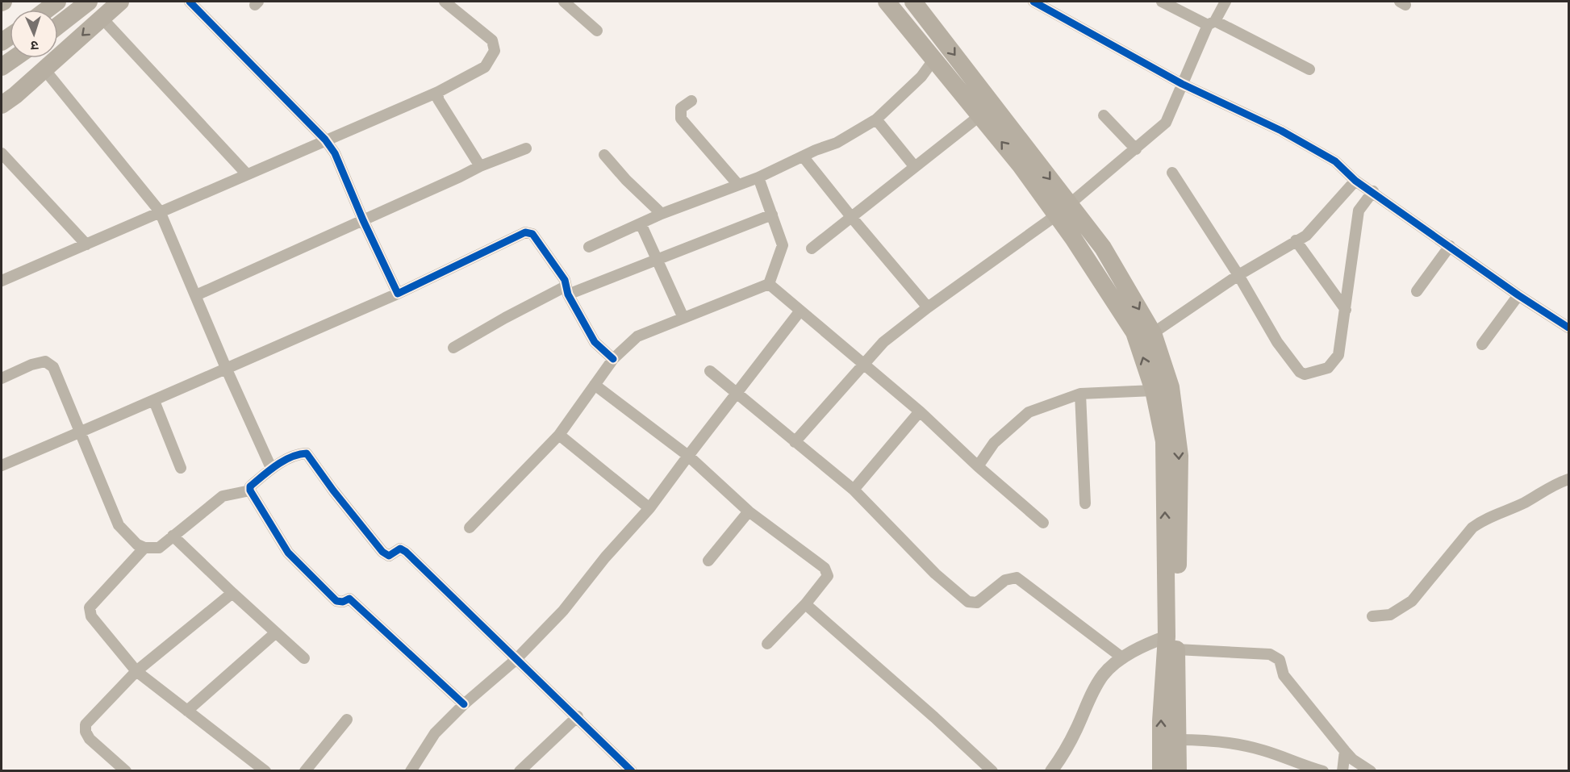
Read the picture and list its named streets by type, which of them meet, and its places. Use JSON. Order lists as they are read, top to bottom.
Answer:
{
  "north": "bottom"
}
